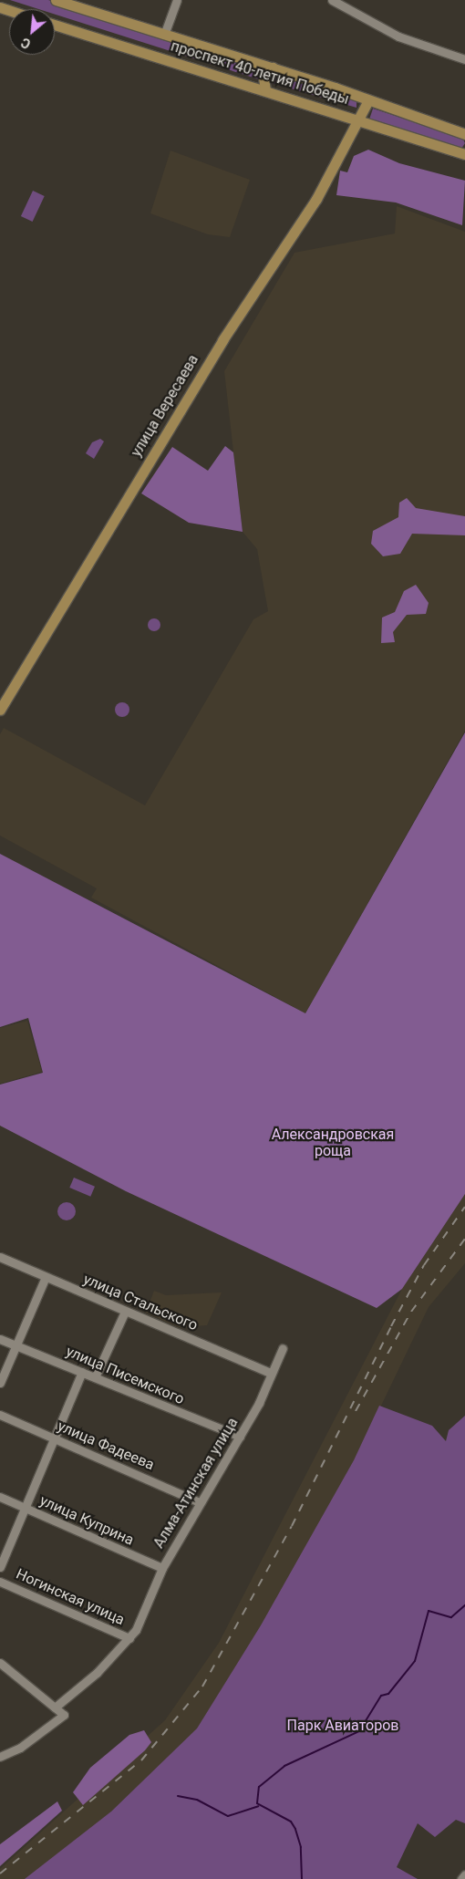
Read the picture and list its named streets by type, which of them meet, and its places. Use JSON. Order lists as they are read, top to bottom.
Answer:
{
  "streets": {
    "main road": ["проспект 40-летия Победы", "улица Вересаева"],
    "street": [
      "улица Стальского",
      "улица Писемского",
      "улица Фадеева",
      "Алма-Атинская улица",
      "улица Куприна",
      "Ногинская улица"
    ]
  },
  "crossings": [
    ["проспект 40-летия Победы", "улица Вересаева"],
    ["улица Стальского", "Алма-Атинская улица"],
    ["улица Писемского", "Алма-Атинская улица"],
    ["улица Фадеева", "Алма-Атинская улица"],
    ["Алма-Атинская улица", "улица Куприна"],
    ["Алма-Атинская улица", "Ногинская улица"]
  ],
  "parks": ["Александровская роща", "Парк Авиаторов"],
  "north": "bottom left"
}
